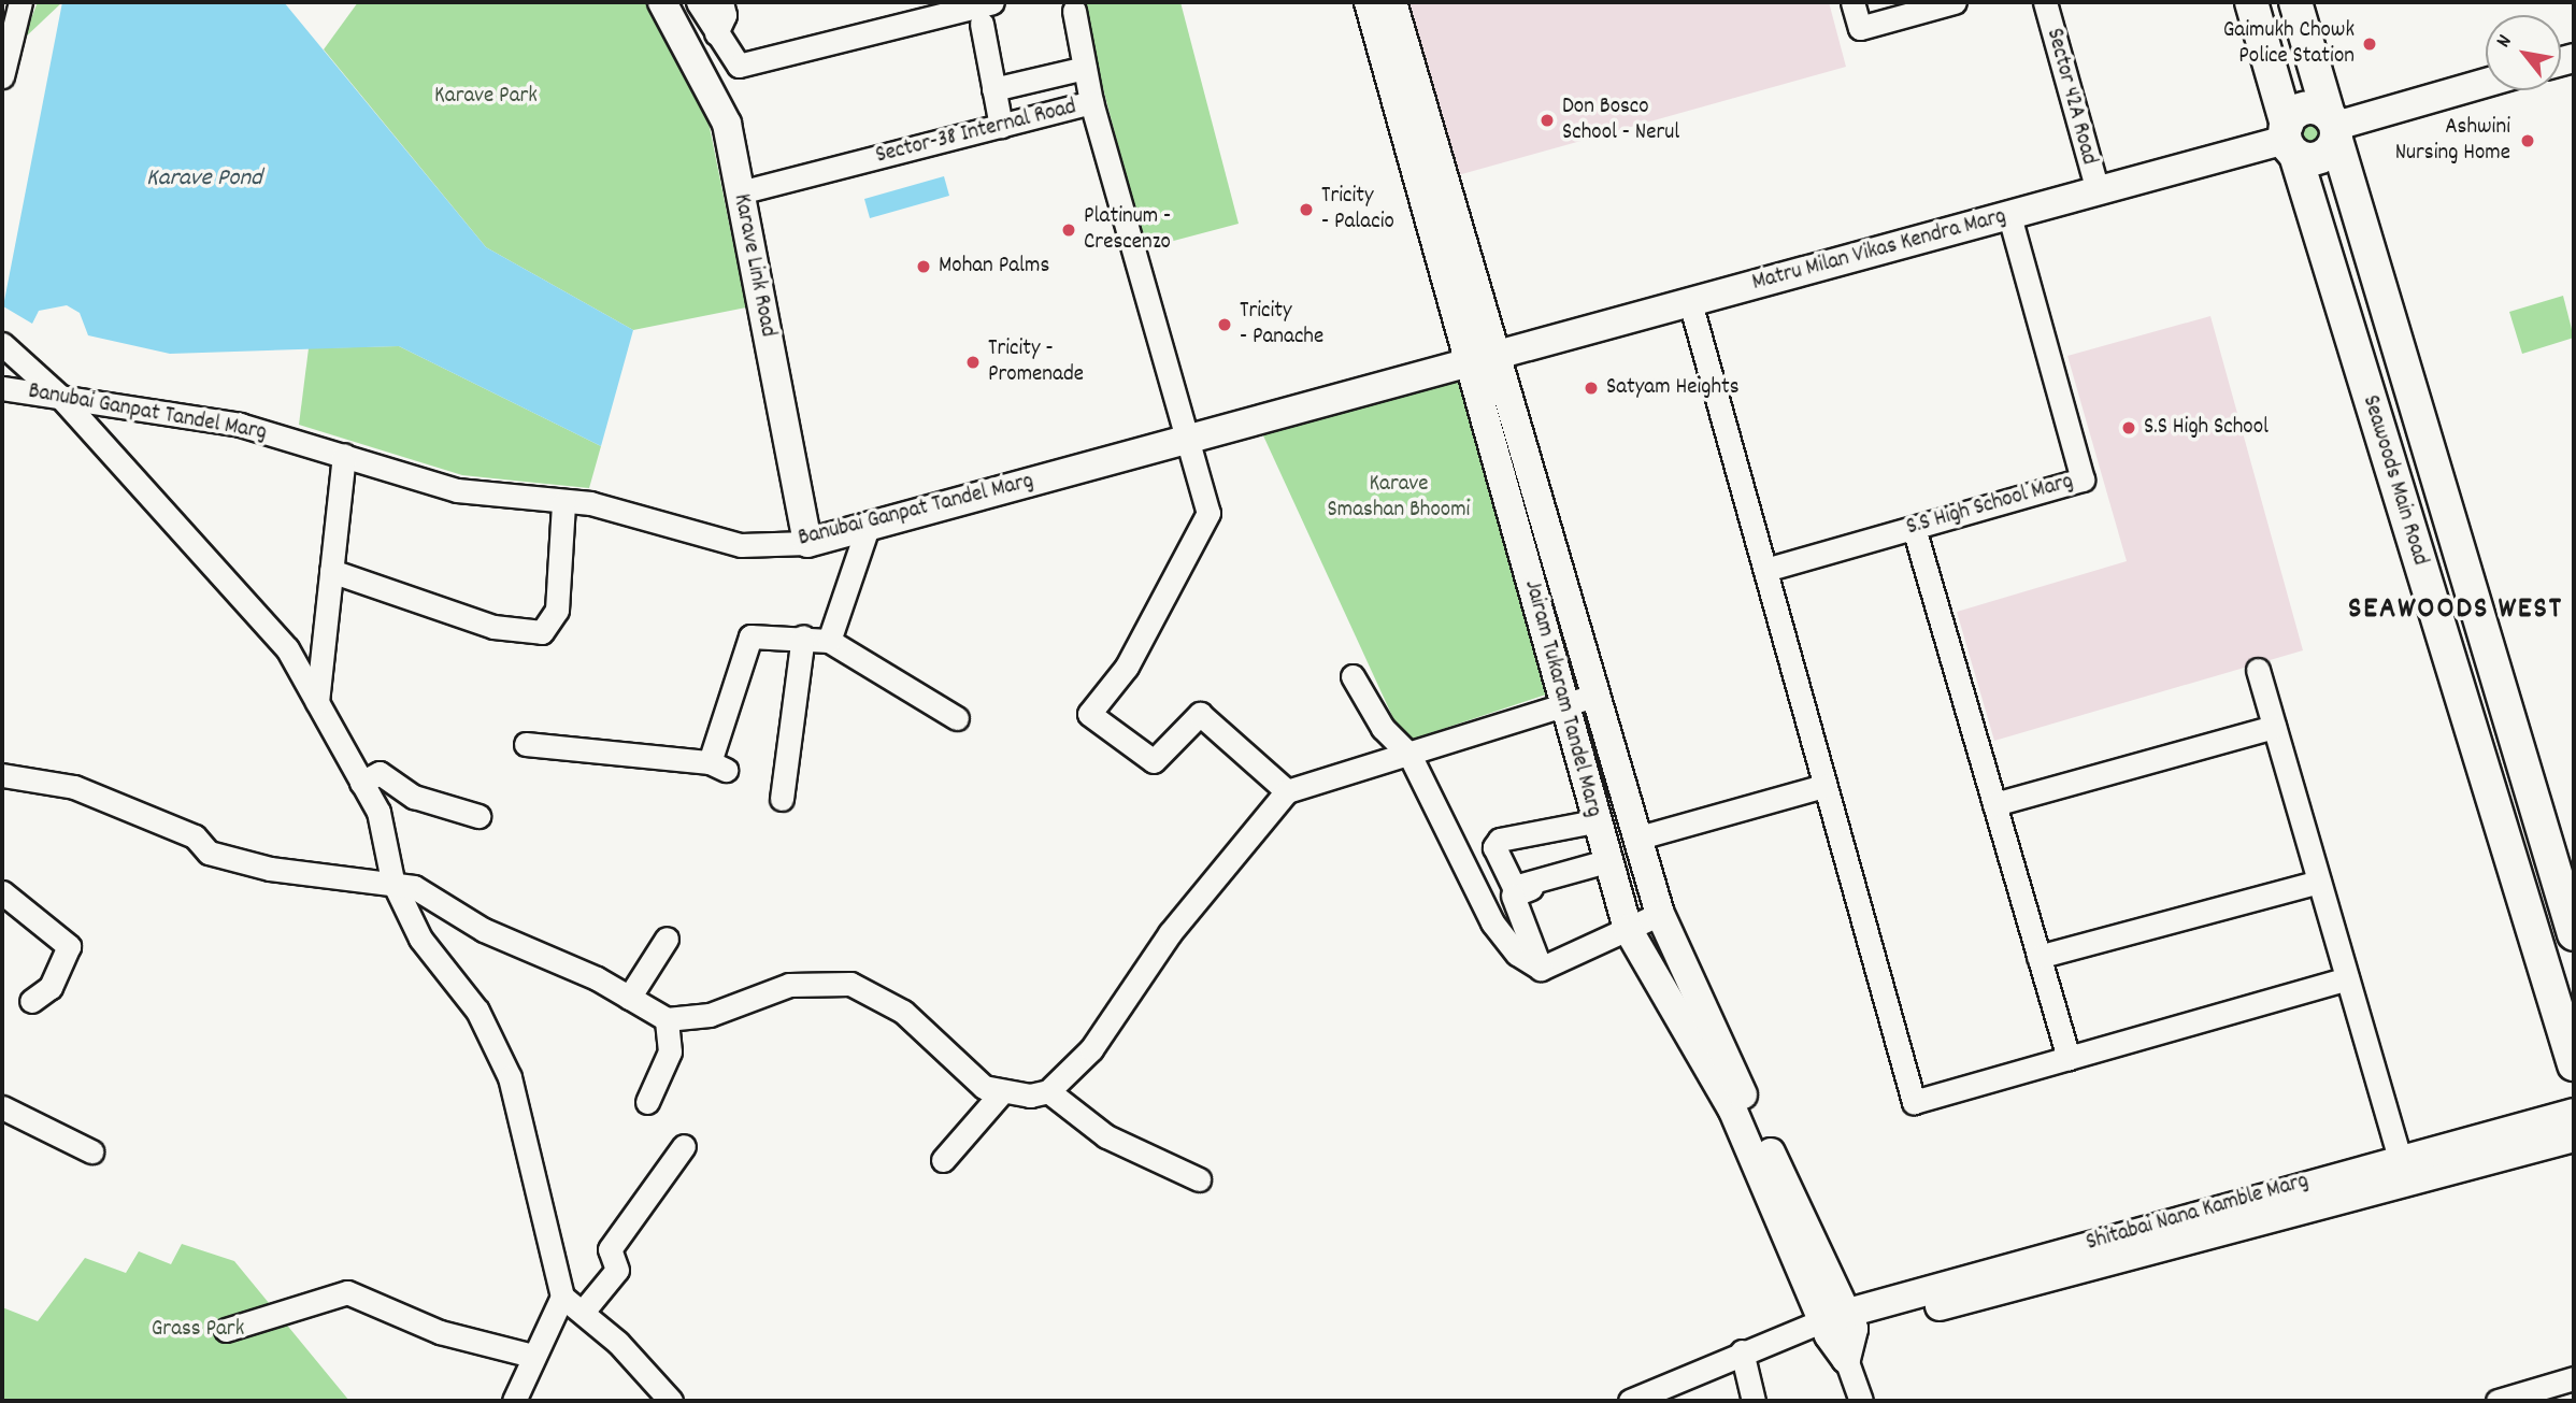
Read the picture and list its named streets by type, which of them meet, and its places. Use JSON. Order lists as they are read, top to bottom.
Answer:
{
  "streets": {
    "main road": ["Seawoods Main Road"],
    "street": [
      "Sector 42A Road",
      "Sector-38 Internal Road",
      "Matru Milan Vikas Kendra Marg",
      "Karave Link Road",
      "Banubai Ganpat Tandel Marg",
      "S.S High School Marg",
      "Jairam Tukaram Tandel Marg",
      "Shitabai Nana Kamble Marg"
    ]
  },
  "crossings": [
    ["Sector 42A Road", "Matru Milan Vikas Kendra Marg"],
    ["Sector-38 Internal Road", "Karave Link Road"],
    ["Sector-38 Internal Road", "Banubai Ganpat Tandel Marg"],
    ["Matru Milan Vikas Kendra Marg", "Banubai Ganpat Tandel Marg"],
    ["Matru Milan Vikas Kendra Marg", "Seawoods Main Road"],
    ["Matru Milan Vikas Kendra Marg", "S.S High School Marg"],
    ["Matru Milan Vikas Kendra Marg", "Jairam Tukaram Tandel Marg"],
    ["Karave Link Road", "Banubai Ganpat Tandel Marg"],
    ["Banubai Ganpat Tandel Marg", "Jairam Tukaram Tandel Marg"],
    ["Jairam Tukaram Tandel Marg", "Shitabai Nana Kamble Marg"]
  ],
  "districts": ["SEAWOODS WEST"],
  "water": ["Karave Pond"],
  "parks": ["Karave Park", "Karave Smashan Bhoomi", "Grass Park"],
  "places": [
    "Gaimukh Chowk Police Station",
    "Don Bosco School - Nerul",
    "Ashwini Nursing Home",
    "Tricity - Palacio",
    "Platinum - Crescenzo",
    "Mohan Palms",
    "Tricity - Panache",
    "Tricity - Promenade",
    "Satyam Heights",
    "S.S High School"
  ],
  "north": "top left"
}
